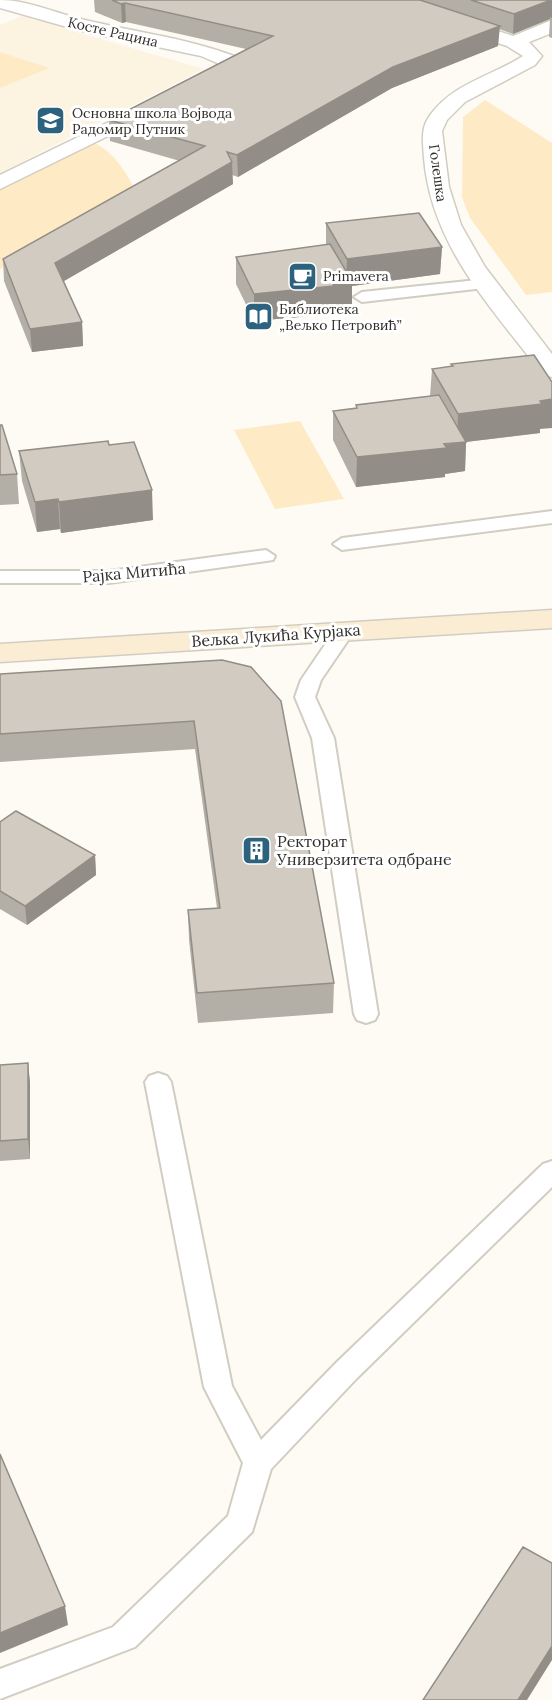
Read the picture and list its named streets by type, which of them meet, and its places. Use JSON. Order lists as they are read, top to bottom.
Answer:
{
  "streets": {
    "street": ["Косте Рацина", "Голешка", "Вељка Лукића Курјака"],
    "lane": ["Рајка Митића"]
  },
  "places": {
    "school or university": ["Основна школа Војвода Радомир Путник"],
    "cafe": ["Primavera"],
    "library": ["Библиотека „Вељко Петровић”"],
    "building": ["Ректорат Универзитета одбране"]
  }
}
